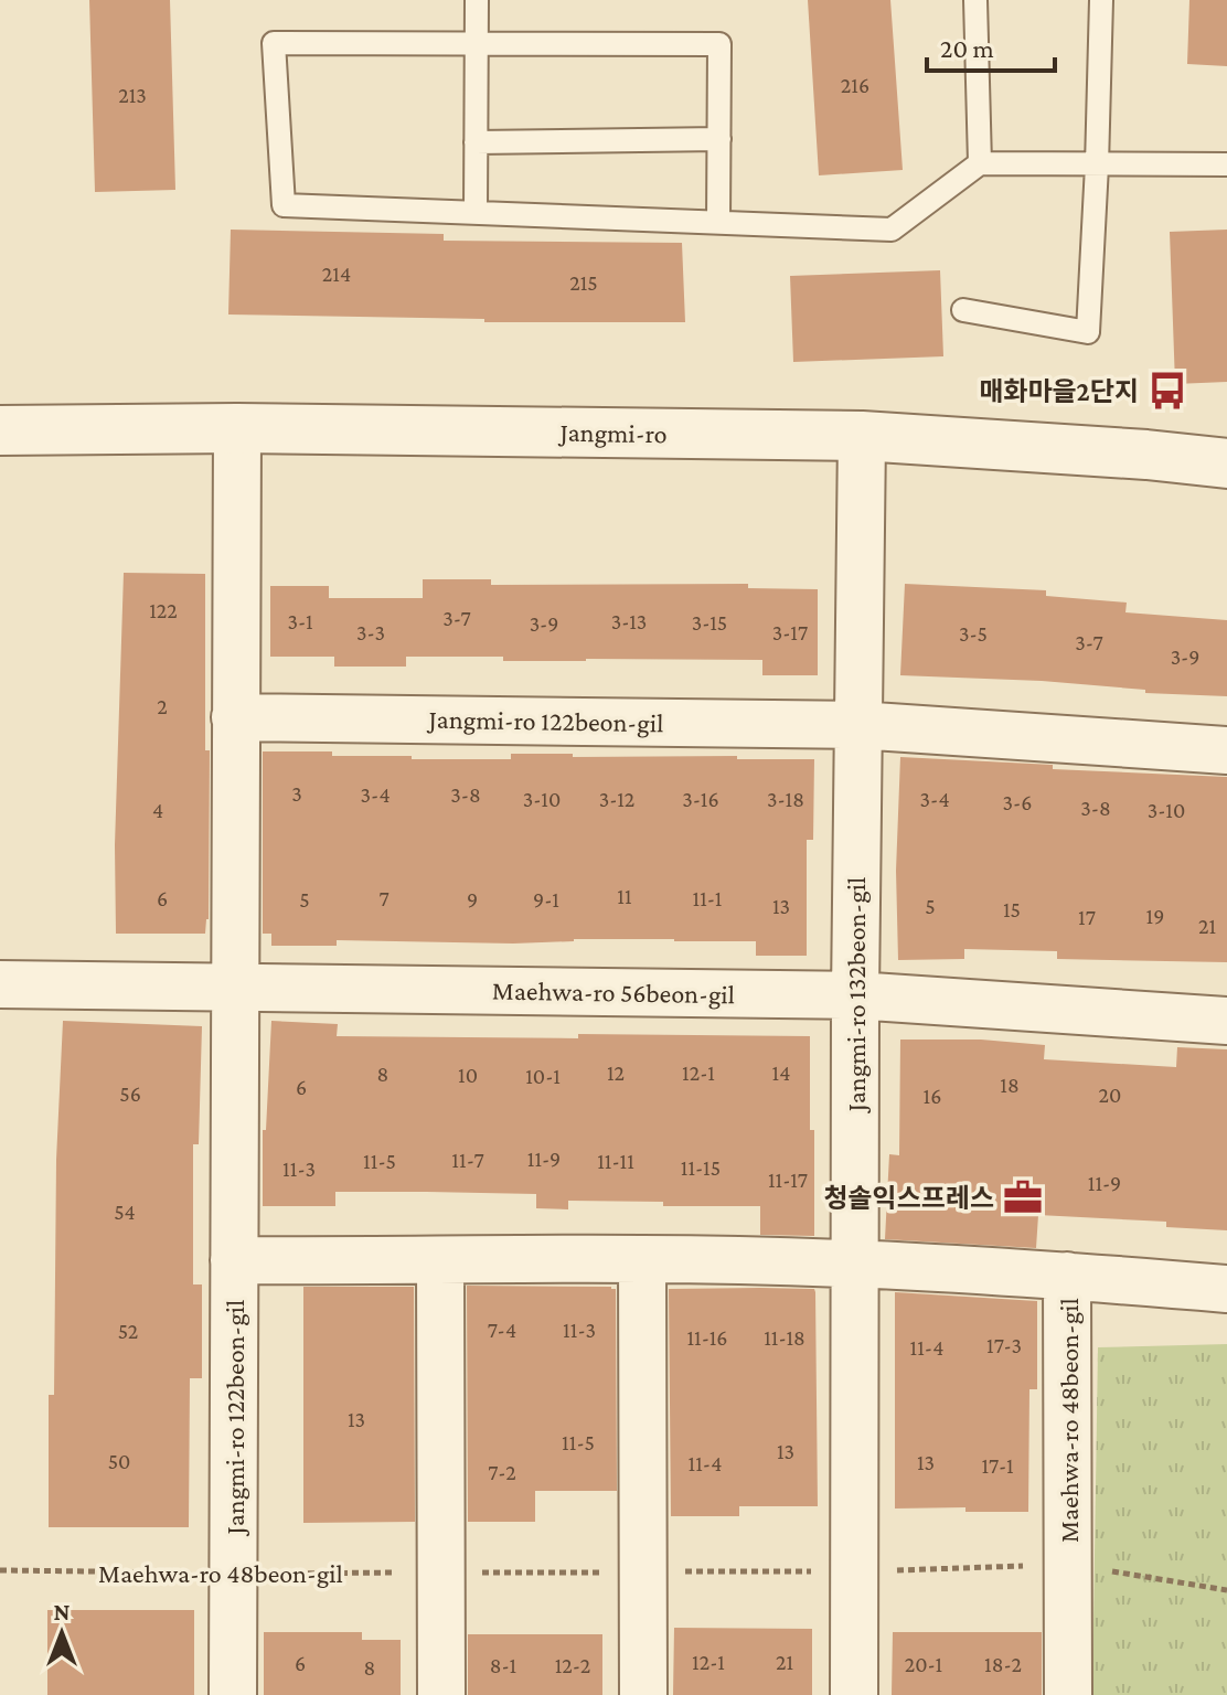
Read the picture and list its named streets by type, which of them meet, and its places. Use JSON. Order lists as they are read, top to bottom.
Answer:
{
  "streets": {
    "street": [
      "Jangmi-ro",
      "Jangmi-ro 122beon-gil",
      "Maehwa-ro 56beon-gil",
      "Jangmi-ro 132beon-gil",
      "Maehwa-ro 48beon-gil"
    ]
  },
  "crossings": [
    ["Jangmi-ro", "Jangmi-ro 122beon-gil"],
    ["Jangmi-ro", "Jangmi-ro 132beon-gil"],
    ["Jangmi-ro 122beon-gil", "Maehwa-ro 56beon-gil"],
    ["Jangmi-ro 122beon-gil", "Jangmi-ro 132beon-gil"],
    ["Jangmi-ro 122beon-gil", "Maehwa-ro 48beon-gil"],
    ["Maehwa-ro 56beon-gil", "Jangmi-ro 132beon-gil"],
    ["Jangmi-ro 132beon-gil", "Maehwa-ro 48beon-gil"]
  ],
  "places": {
    "bus stop": ["매화마을2단지"],
    "office": ["청솔익스프레스"]
  },
  "house_numbers": [
    "216",
    "213",
    "214",
    "215",
    "122",
    "3-7",
    "3-1",
    "3-13",
    "3-15",
    "3-9",
    "3-3",
    "3-17",
    "3-5",
    "3-7",
    "3-9",
    "2",
    "3",
    "3-4",
    "3-8",
    "3-10",
    "3-12",
    "3-16",
    "3-18",
    "3-4",
    "3-6",
    "3-8",
    "4",
    "3-10",
    "11",
    "6",
    "7",
    "11-1",
    "5",
    "9",
    "9-1",
    "13",
    "5",
    "15",
    "19",
    "17",
    "21",
    "12",
    "12-1",
    "14",
    "8",
    "10",
    "10-1",
    "18",
    "6",
    "56",
    "20",
    "16",
    "11-9",
    "11-7",
    "11-5",
    "11-11",
    "11-15",
    "11-3",
    "11-17",
    "11-9",
    "54",
    "7-4",
    "11-3",
    "52",
    "11-16",
    "11-18",
    "17-3",
    "11-4",
    "13",
    "11-5",
    "13",
    "50",
    "13",
    "11-4",
    "17-1",
    "7-2",
    "12-1",
    "21",
    "6",
    "20-1",
    "18-2",
    "8-1",
    "12-2",
    "8"
  ],
  "scale_bar": "20 m",
  "north": "top"
}
